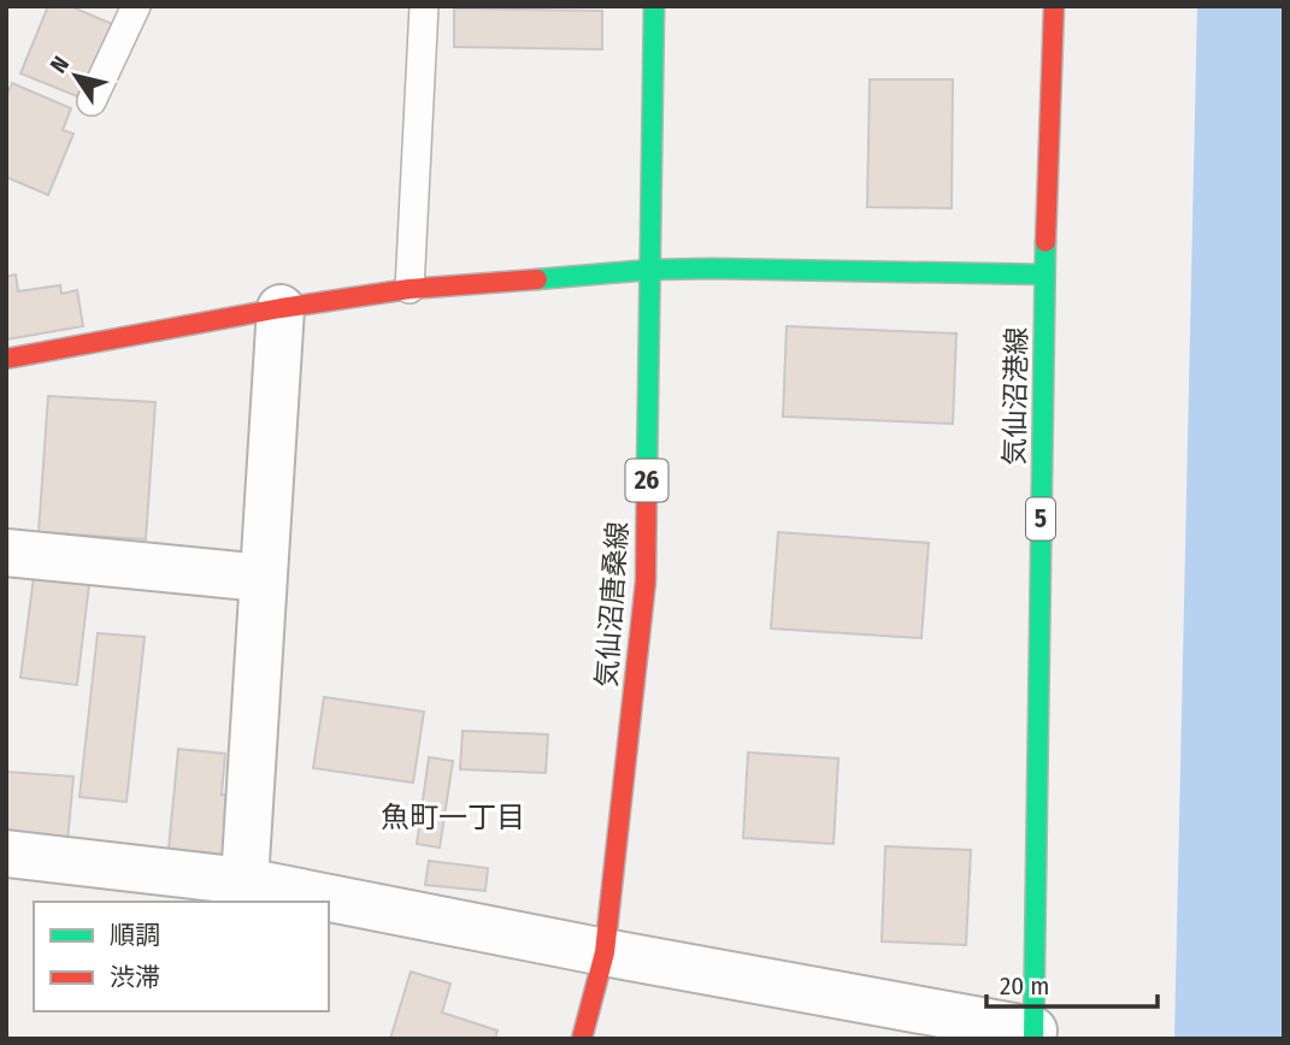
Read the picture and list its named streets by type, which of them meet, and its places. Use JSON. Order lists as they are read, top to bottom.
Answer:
{
  "streets": {
    "main road": [
      "気仙沼港線",
      "26",
      "5",
      "気仙沼唐桑線"
    ]
  },
  "crossings": [
    ["26", "気仙沼唐桑線"]
  ],
  "districts": ["魚町一丁目"],
  "legend": ["順調", "渋滞"],
  "scale_bar": "20 m",
  "north": "top left"
}
